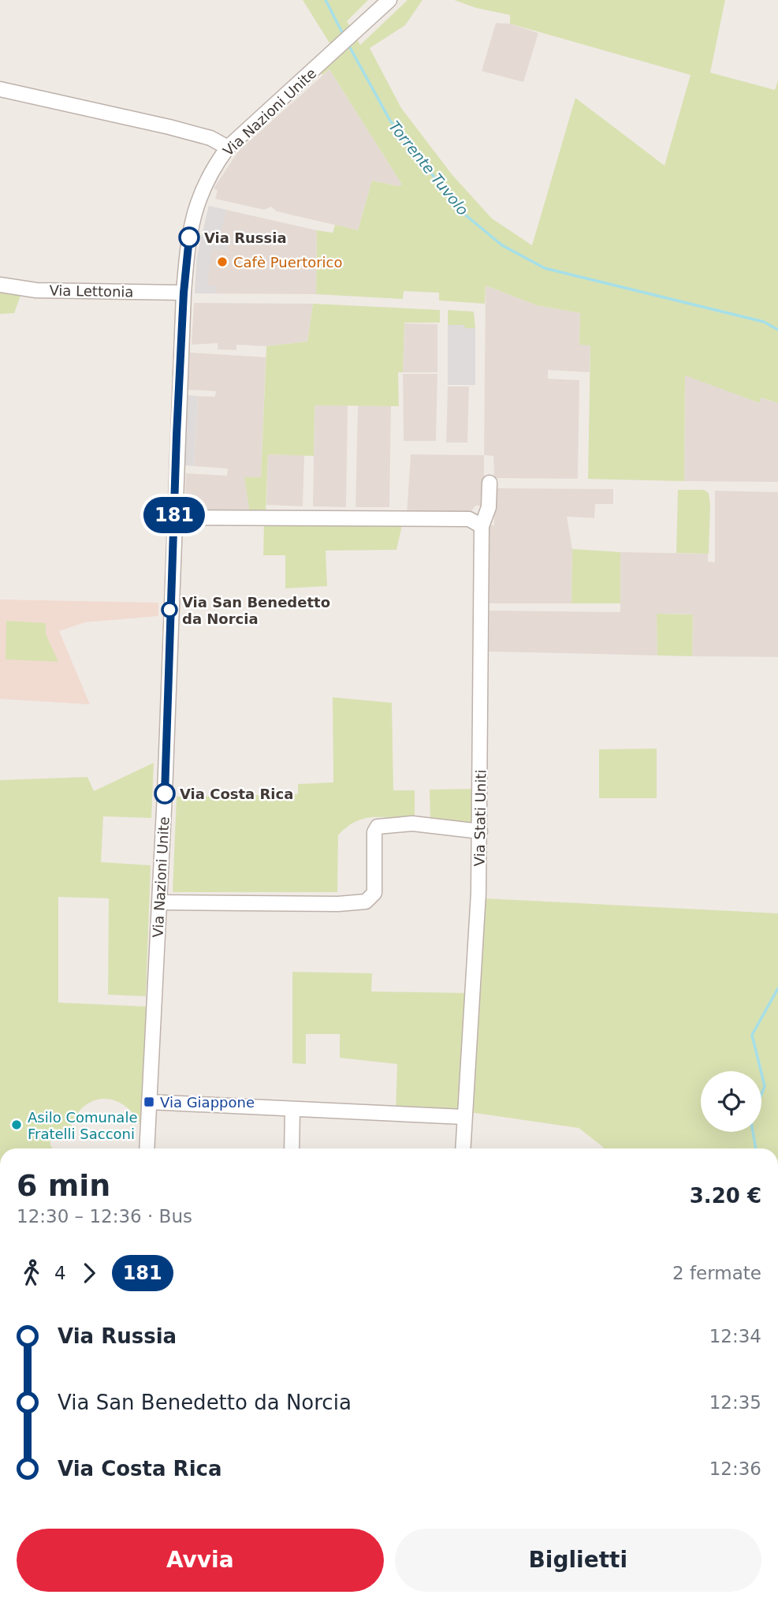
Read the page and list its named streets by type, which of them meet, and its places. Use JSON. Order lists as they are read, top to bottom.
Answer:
{
  "streets": {
    "street": ["Via Nazioni Unite", "Via Lettonia", "Via Stati Uniti"]
  },
  "crossings": [
    ["Via Nazioni Unite", "Via Lettonia"]
  ],
  "water": ["Torrente Tuvolo"],
  "places": {
    "other": [
      "Via Russia",
      "Cafè Puertorico",
      "Via San Benedetto da Norcia",
      "Via Costa Rica",
      "Asilo Comunale Fratelli Sacconi"
    ],
    "transit": ["Via Giappone"]
  },
  "lines": ["bus line 181"],
  "page": {
    "on_map": "181",
    "heading": ["6 min", "12:30 – 12:36 · Bus", "3.20 €"],
    "legs": ["4", "181", "2 fermate"],
    "list": [
      {
        "name": "Via Russia",
        "value": "12:34"
      },
      {
        "name": "Via San Benedetto da Norcia",
        "value": "12:35"
      },
      {
        "name": "Via Costa Rica",
        "value": "12:36"
      }
    ],
    "buttons": ["Avvia", "Biglietti"]
  }
}
